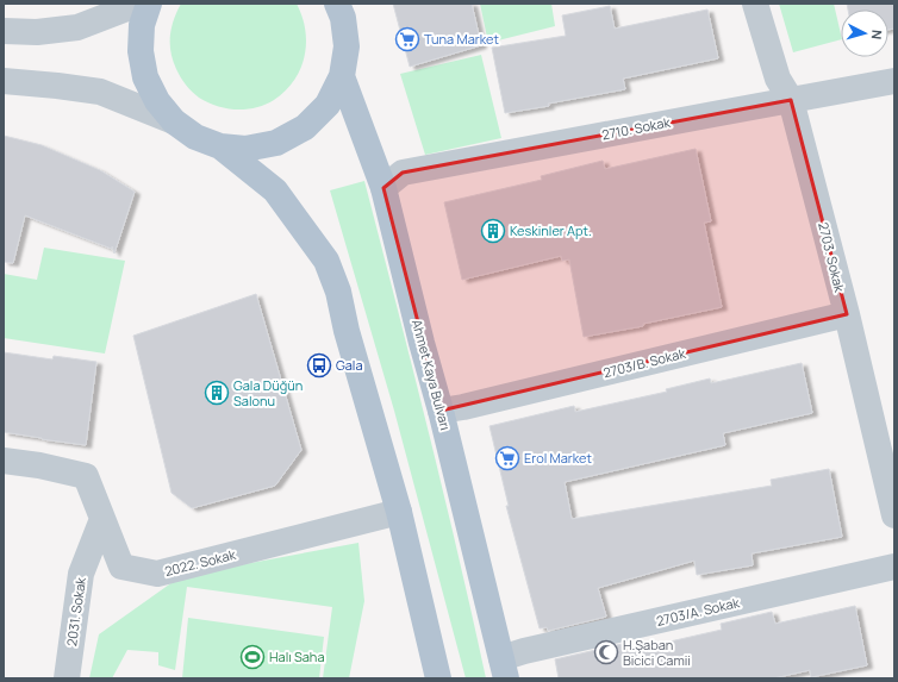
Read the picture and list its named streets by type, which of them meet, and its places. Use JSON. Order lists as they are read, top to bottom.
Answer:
{
  "streets": {
    "main road": ["Ahmet Kaya Bulvarı"],
    "street": [
      "2710. Sokak",
      "2703. Sokak",
      "2703/B. Sokak",
      "2022. Sokak",
      "2031. Sokak",
      "2703/A. Sokak"
    ]
  },
  "crossings": [
    ["2710. Sokak", "2703. Sokak"],
    ["2710. Sokak", "Ahmet Kaya Bulvarı"],
    ["2703. Sokak", "2703/B. Sokak"],
    ["2703/B. Sokak", "Ahmet Kaya Bulvarı"],
    ["Ahmet Kaya Bulvarı", "2703/A. Sokak"],
    ["2022. Sokak", "2031. Sokak"]
  ],
  "places": {
    "supermarket": ["Tuna Market", "Erol Market"],
    "building": ["Keskinler Apt.", "Gala Düğün Salonu"],
    "bus stop": ["Gala"],
    "mosque": ["H.Şaban Bicici Camii"],
    "sports": ["Halı Saha"]
  },
  "north": "right"
}
